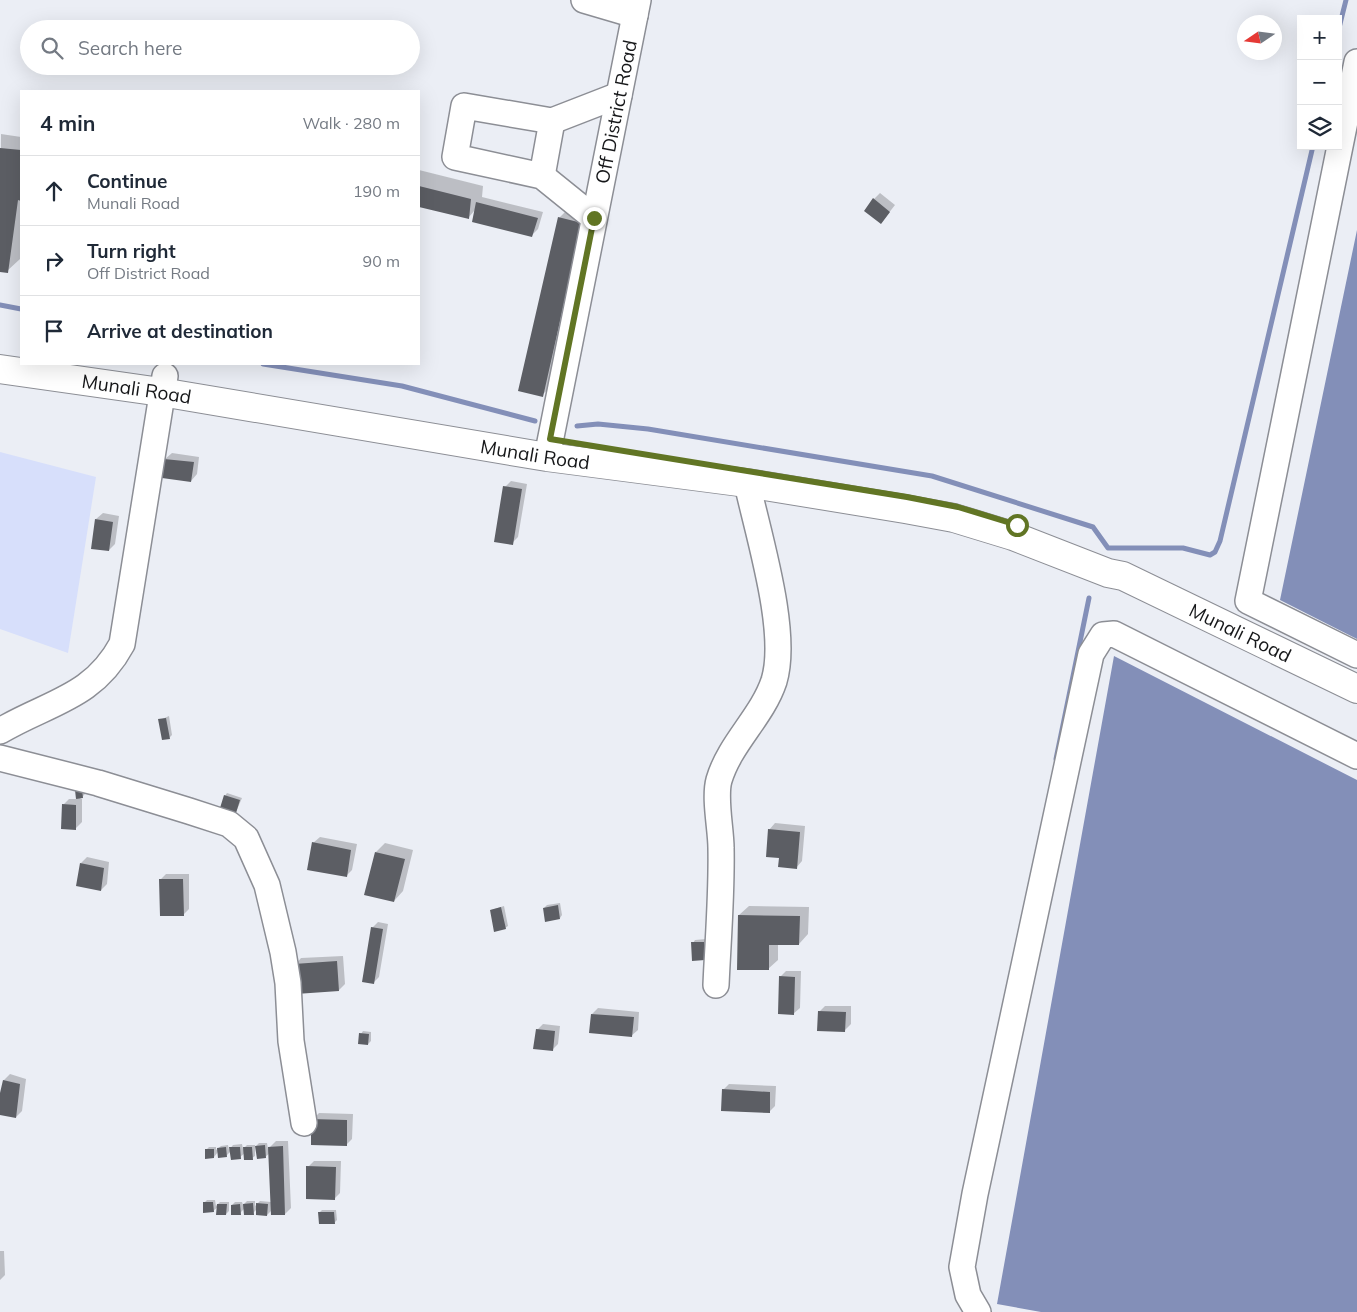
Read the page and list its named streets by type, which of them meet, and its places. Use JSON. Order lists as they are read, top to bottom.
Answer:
{
  "streets": {
    "main road": ["Munali Road"],
    "street": ["Off District Road"]
  },
  "crossings": [
    ["Off District Road", "Munali Road"]
  ],
  "north": "left",
  "page": {
    "map_buttons": ["+", "−"],
    "search": "Search here",
    "heading": ["4 min", "Walk · 280 m"],
    "list": [
      ["Continue", "Munali Road", "190 m"],
      ["Turn right", "Off District Road", "90 m"],
      "Arrive at destination"
    ]
  }
}
